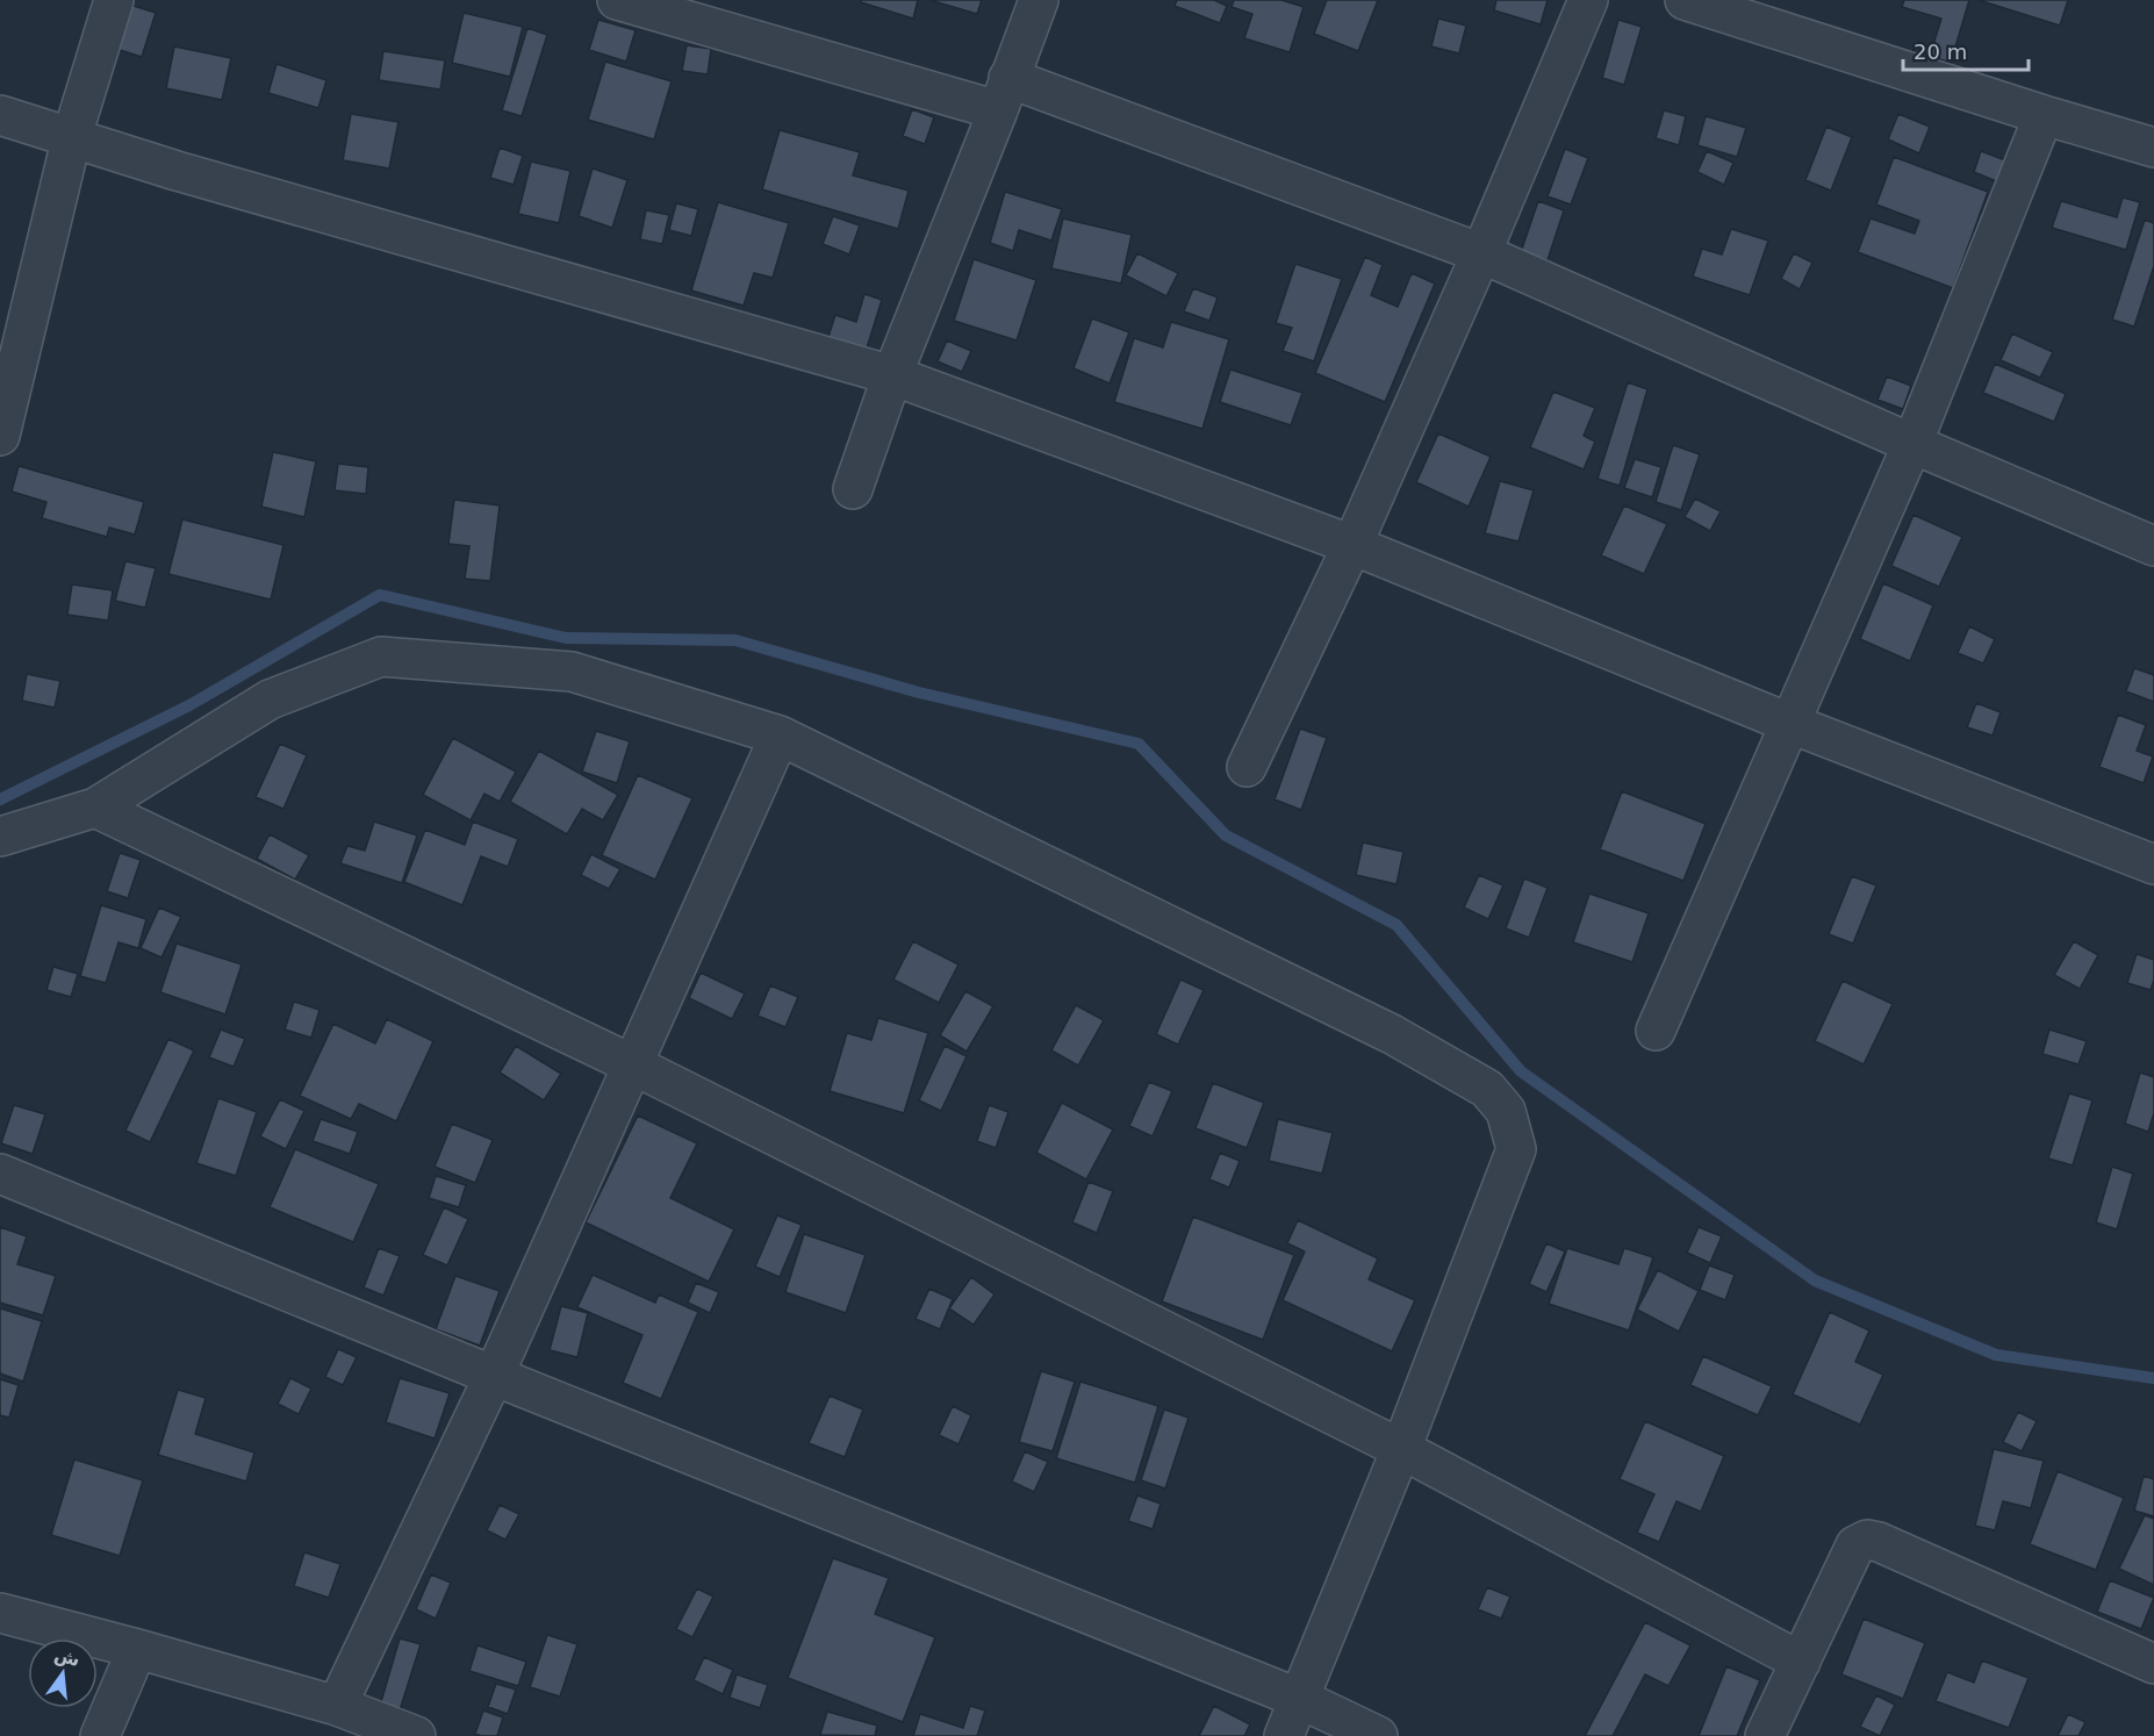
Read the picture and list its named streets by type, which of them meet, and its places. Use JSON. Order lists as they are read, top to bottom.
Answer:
{
  "scale_bar": "20 m",
  "north": "top"
}
